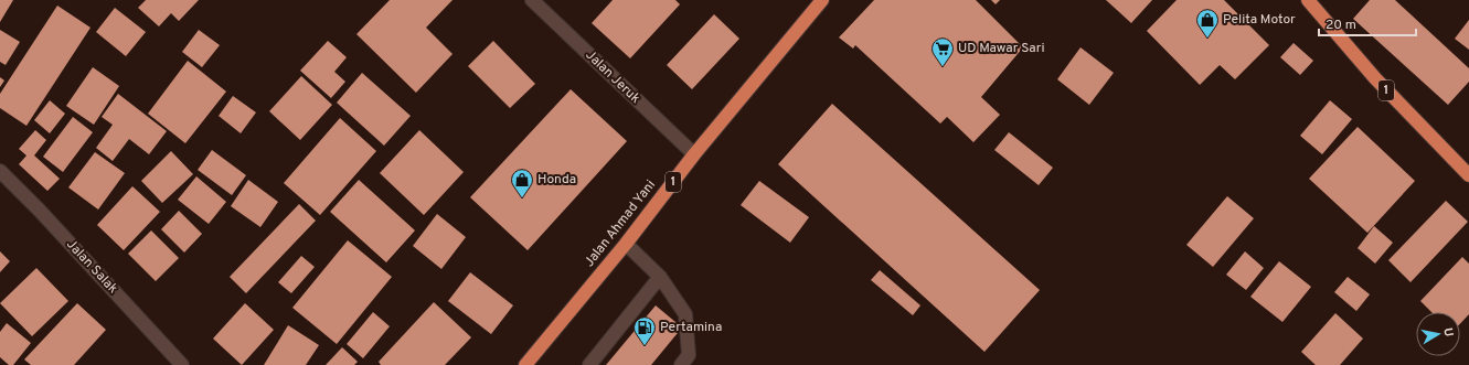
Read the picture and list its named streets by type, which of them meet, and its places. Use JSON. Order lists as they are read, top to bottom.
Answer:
{
  "streets": {
    "highway": ["1", "Jalan Ahmad Yani"],
    "street": ["Jalan Jeruk", "Jalan Salak"]
  },
  "crossings": [
    ["Jalan Jeruk", "Jalan Ahmad Yani"]
  ],
  "places": {
    "shop": ["Pelita Motor", "Honda"],
    "supermarket": ["UD Mawar Sari"],
    "fuel station": ["Pertamina"]
  },
  "scale_bar": "20 m",
  "north": "right"
}
